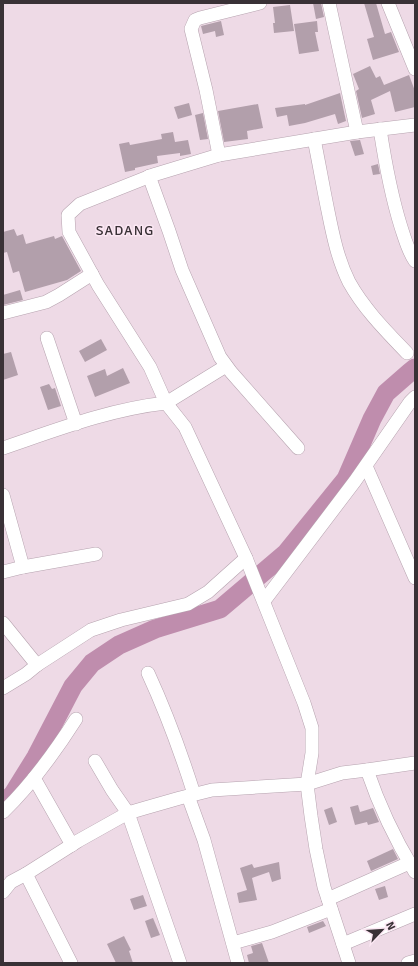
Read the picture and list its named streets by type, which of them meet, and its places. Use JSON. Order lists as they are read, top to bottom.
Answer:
{
  "districts": ["SADANG"],
  "north": "top right"
}
